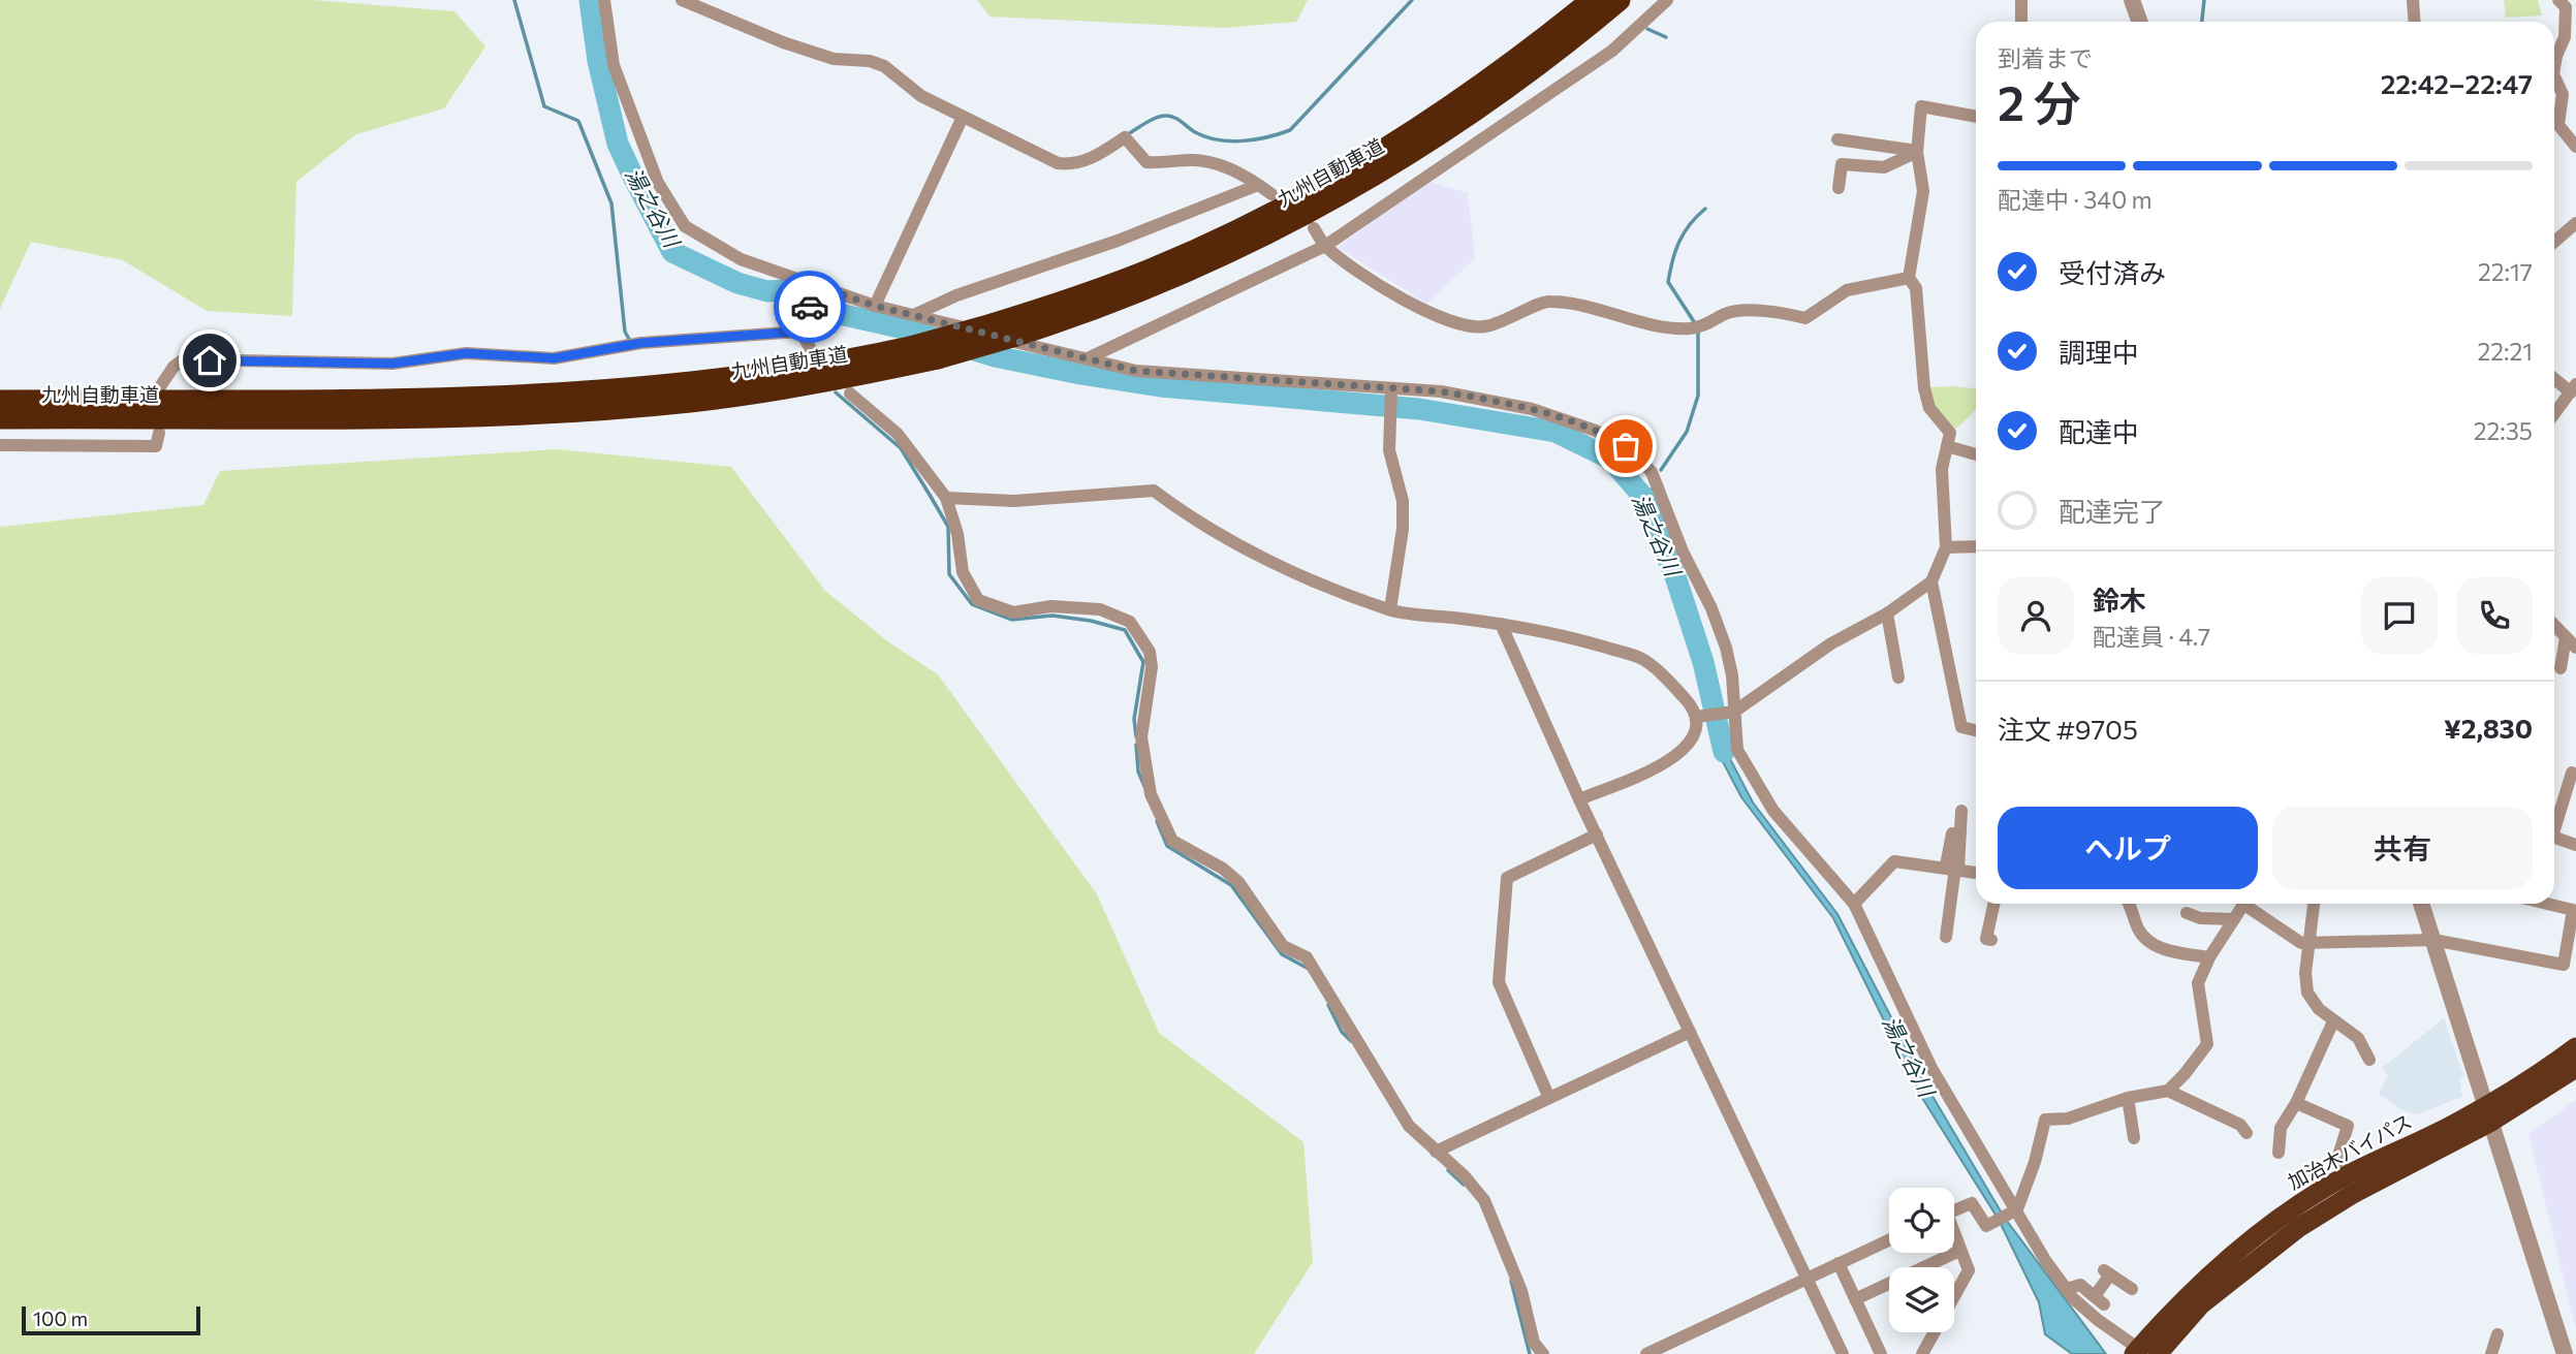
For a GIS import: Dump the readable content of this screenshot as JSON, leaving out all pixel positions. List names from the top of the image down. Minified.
{"streets":{"highway":["九州自動車道","加治木バイパス"]},"water":["湯之谷川"],"scale_bar":"100 m","page":{"heading":["2 分","到着まで","22:42–22:47"],"panel":["鈴木","配達員 · 4.7","注文 #9705","¥2,830"],"bar":"配達中 · 340 m","list":[["受付済み","22:17"],["調理中","22:21"],["配達中","22:35"],"配達完了"],"buttons":["ヘルプ","共有"],"scale":"100 m"}}
